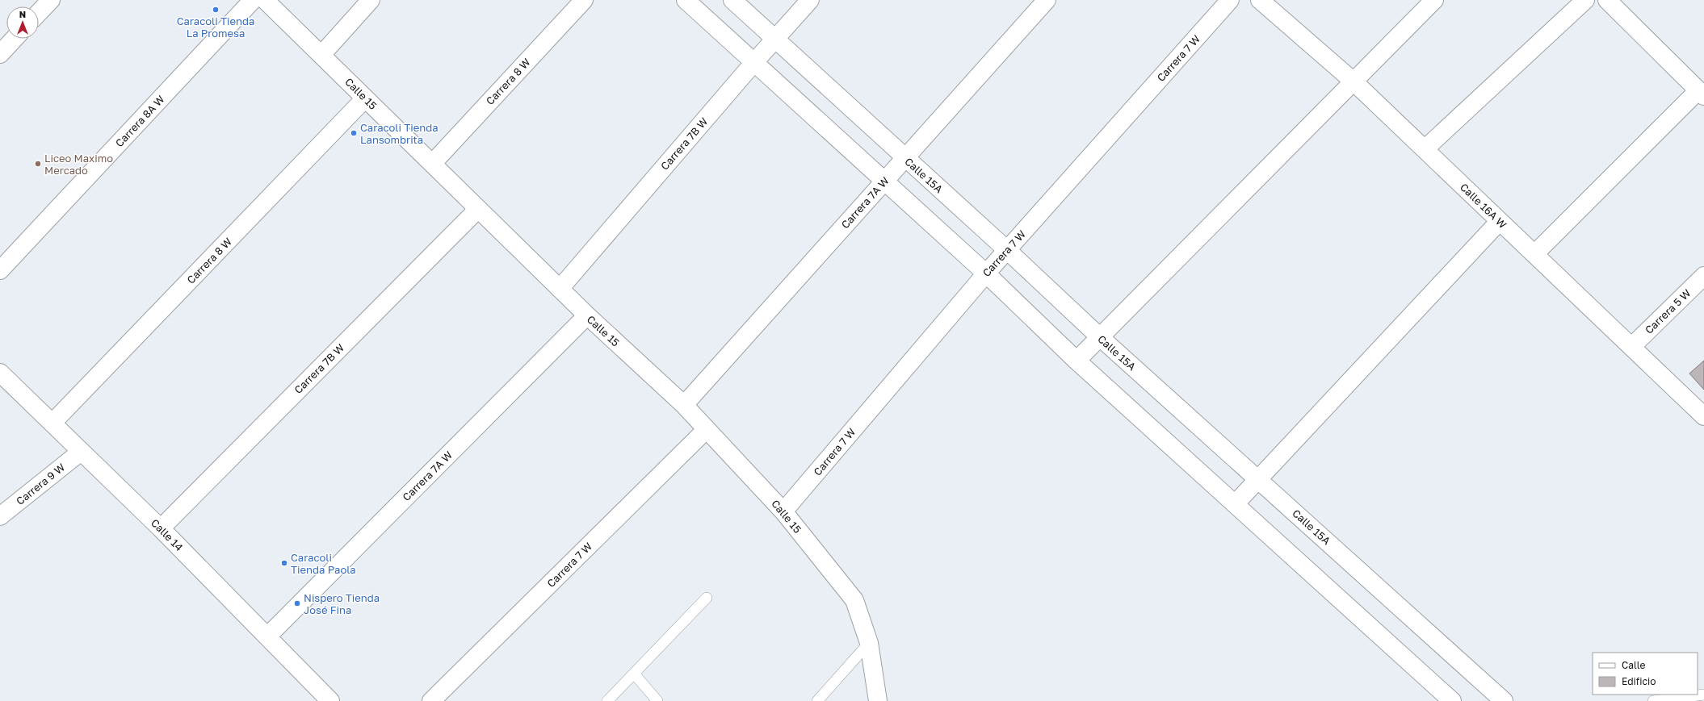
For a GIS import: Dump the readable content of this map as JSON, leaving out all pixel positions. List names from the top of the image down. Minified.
{"streets":{"street":["Carrera 7 W","Carrera 8 W","Calle 15","Carrera 8A W","Carrera 7B W","Calle 15A","Carrera 7A W","Calle 16A W","Carrera 5 W","Carrera 9 W","Calle 14"]},"crossings":[["Carrera 7 W","Calle 15"],["Carrera 7 W","Calle 15A"],["Carrera 8 W","Calle 15"],["Carrera 8 W","Calle 14"],["Calle 15","Carrera 7B W"],["Calle 15","Carrera 7A W"],["Carrera 7B W","Calle 15A"],["Carrera 7B W","Calle 14"],["Calle 15A","Carrera 7A W"],["Carrera 7A W","Calle 14"],["Calle 16A W","Carrera 5 W"],["Carrera 9 W","Calle 14"]],"places":["Caracoli Tienda La Promesa","Caracoli Tienda Lansombrita","Liceo Maximo Mercado","Caracoli Tienda Paola","Nispero Tienda José Fina"],"legend":["Calle","Edificio"],"north":"top"}
